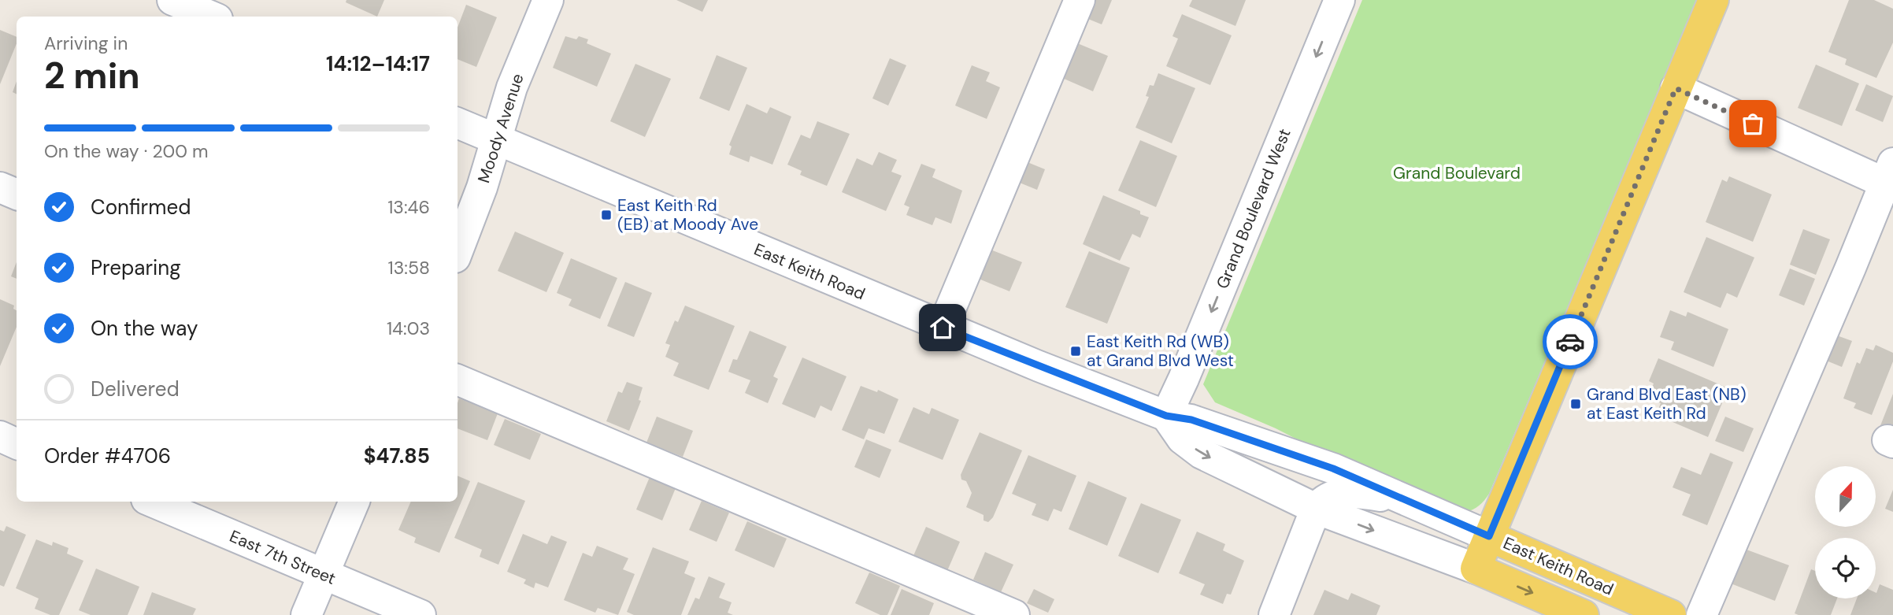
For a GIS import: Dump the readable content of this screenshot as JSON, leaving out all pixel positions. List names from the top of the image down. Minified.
{"streets":{"main road":["East Keith Road"],"street":["Moody Avenue","Grand Boulevard West","East 7th Street"]},"crossings":[["Moody Avenue","East Keith Road"],["Grand Boulevard West","East Keith Road"]],"parks":["Grand Boulevard"],"places":{"transit":["East Keith Rd (EB) at Moody Ave","East Keith Rd (WB) at Grand Blvd West","Grand Blvd East (NB) at East Keith Rd"]},"north":"top","page":{"heading":["2 min","Arriving in","14:12–14:17"],"panel":["Order #4706","$47.85"],"bar":"On the way · 200 m","list":[["Confirmed","13:46"],["Preparing","13:58"],["On the way","14:03"],"Delivered"]}}
